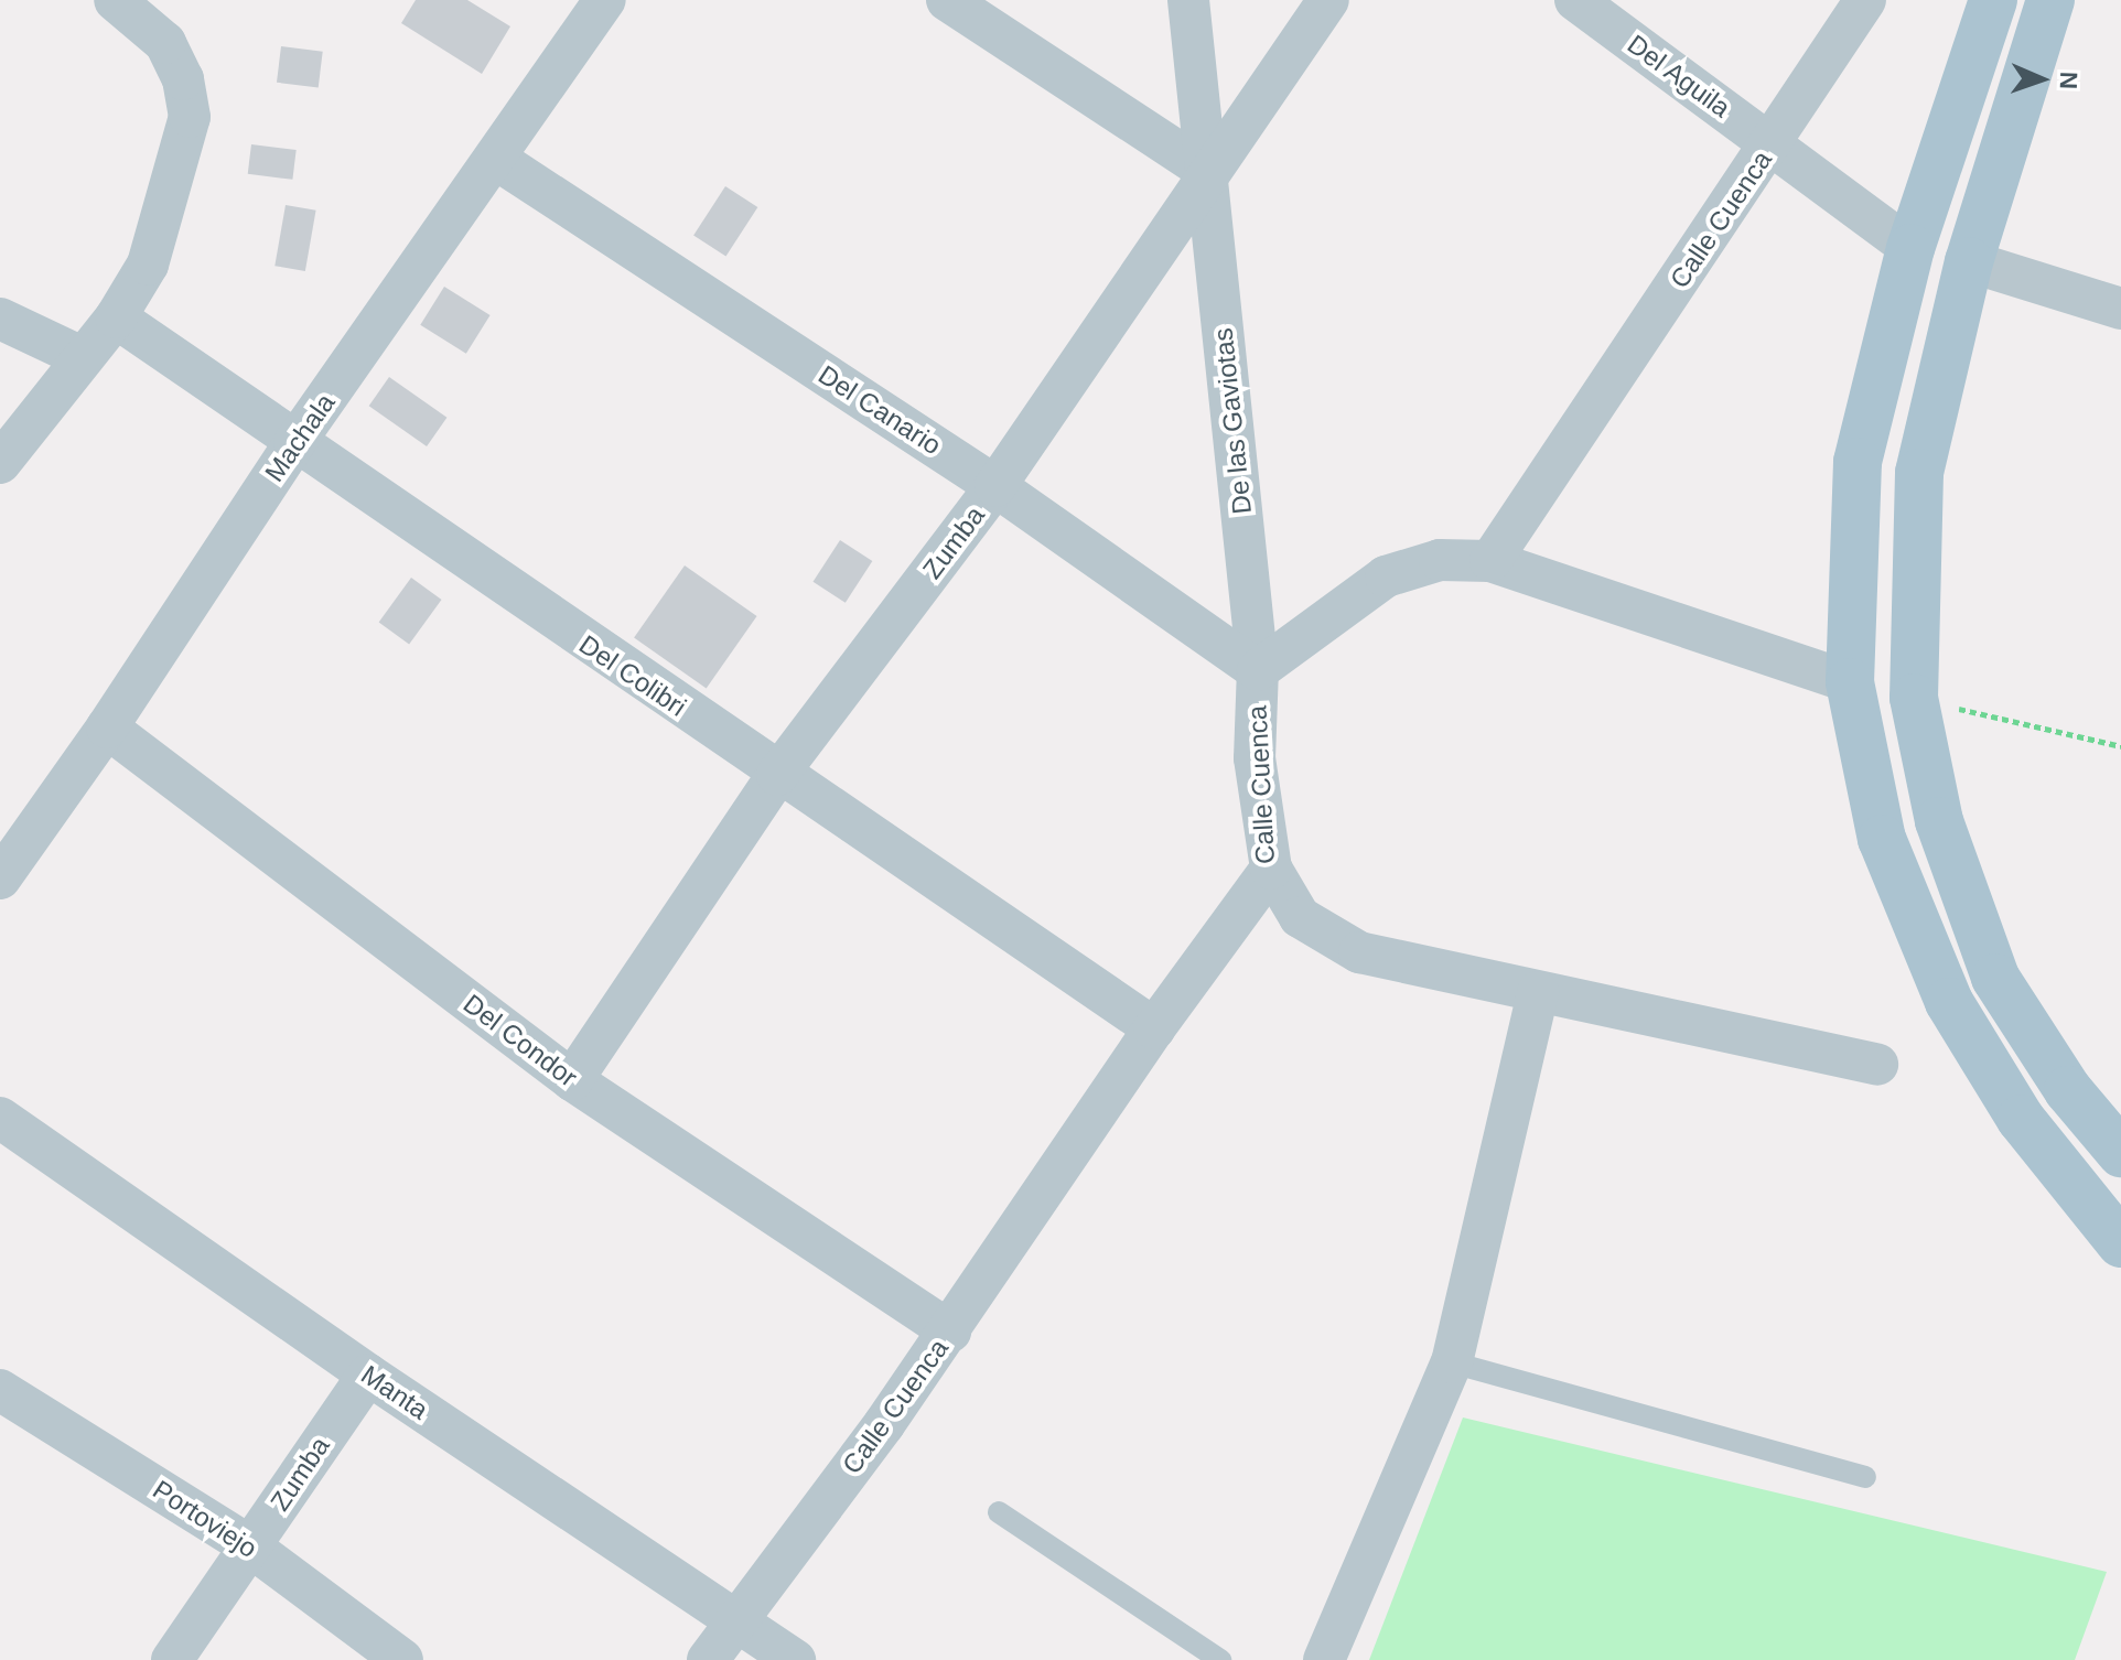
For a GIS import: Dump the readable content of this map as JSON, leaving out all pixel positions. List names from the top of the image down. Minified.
{"streets":{"street":["Del Aguila","Calle Cuenca","Del Canario","De las Gaviotas","Machala","Zumba","Del Colibri","Del Condor","Manta","Portoviejo"]},"crossings":[["Del Aguila","Calle Cuenca"],["Calle Cuenca","Del Canario"],["Calle Cuenca","De las Gaviotas"],["Calle Cuenca","Del Colibri"],["Calle Cuenca","Del Condor"],["Calle Cuenca","Manta"],["Del Canario","De las Gaviotas"],["Del Canario","Machala"],["Del Canario","Zumba"],["De las Gaviotas","Zumba"],["Machala","Del Colibri"],["Machala","Del Condor"],["Zumba","Del Colibri"],["Zumba","Del Condor"],["Zumba","Manta"],["Zumba","Portoviejo"]],"north":"right"}
